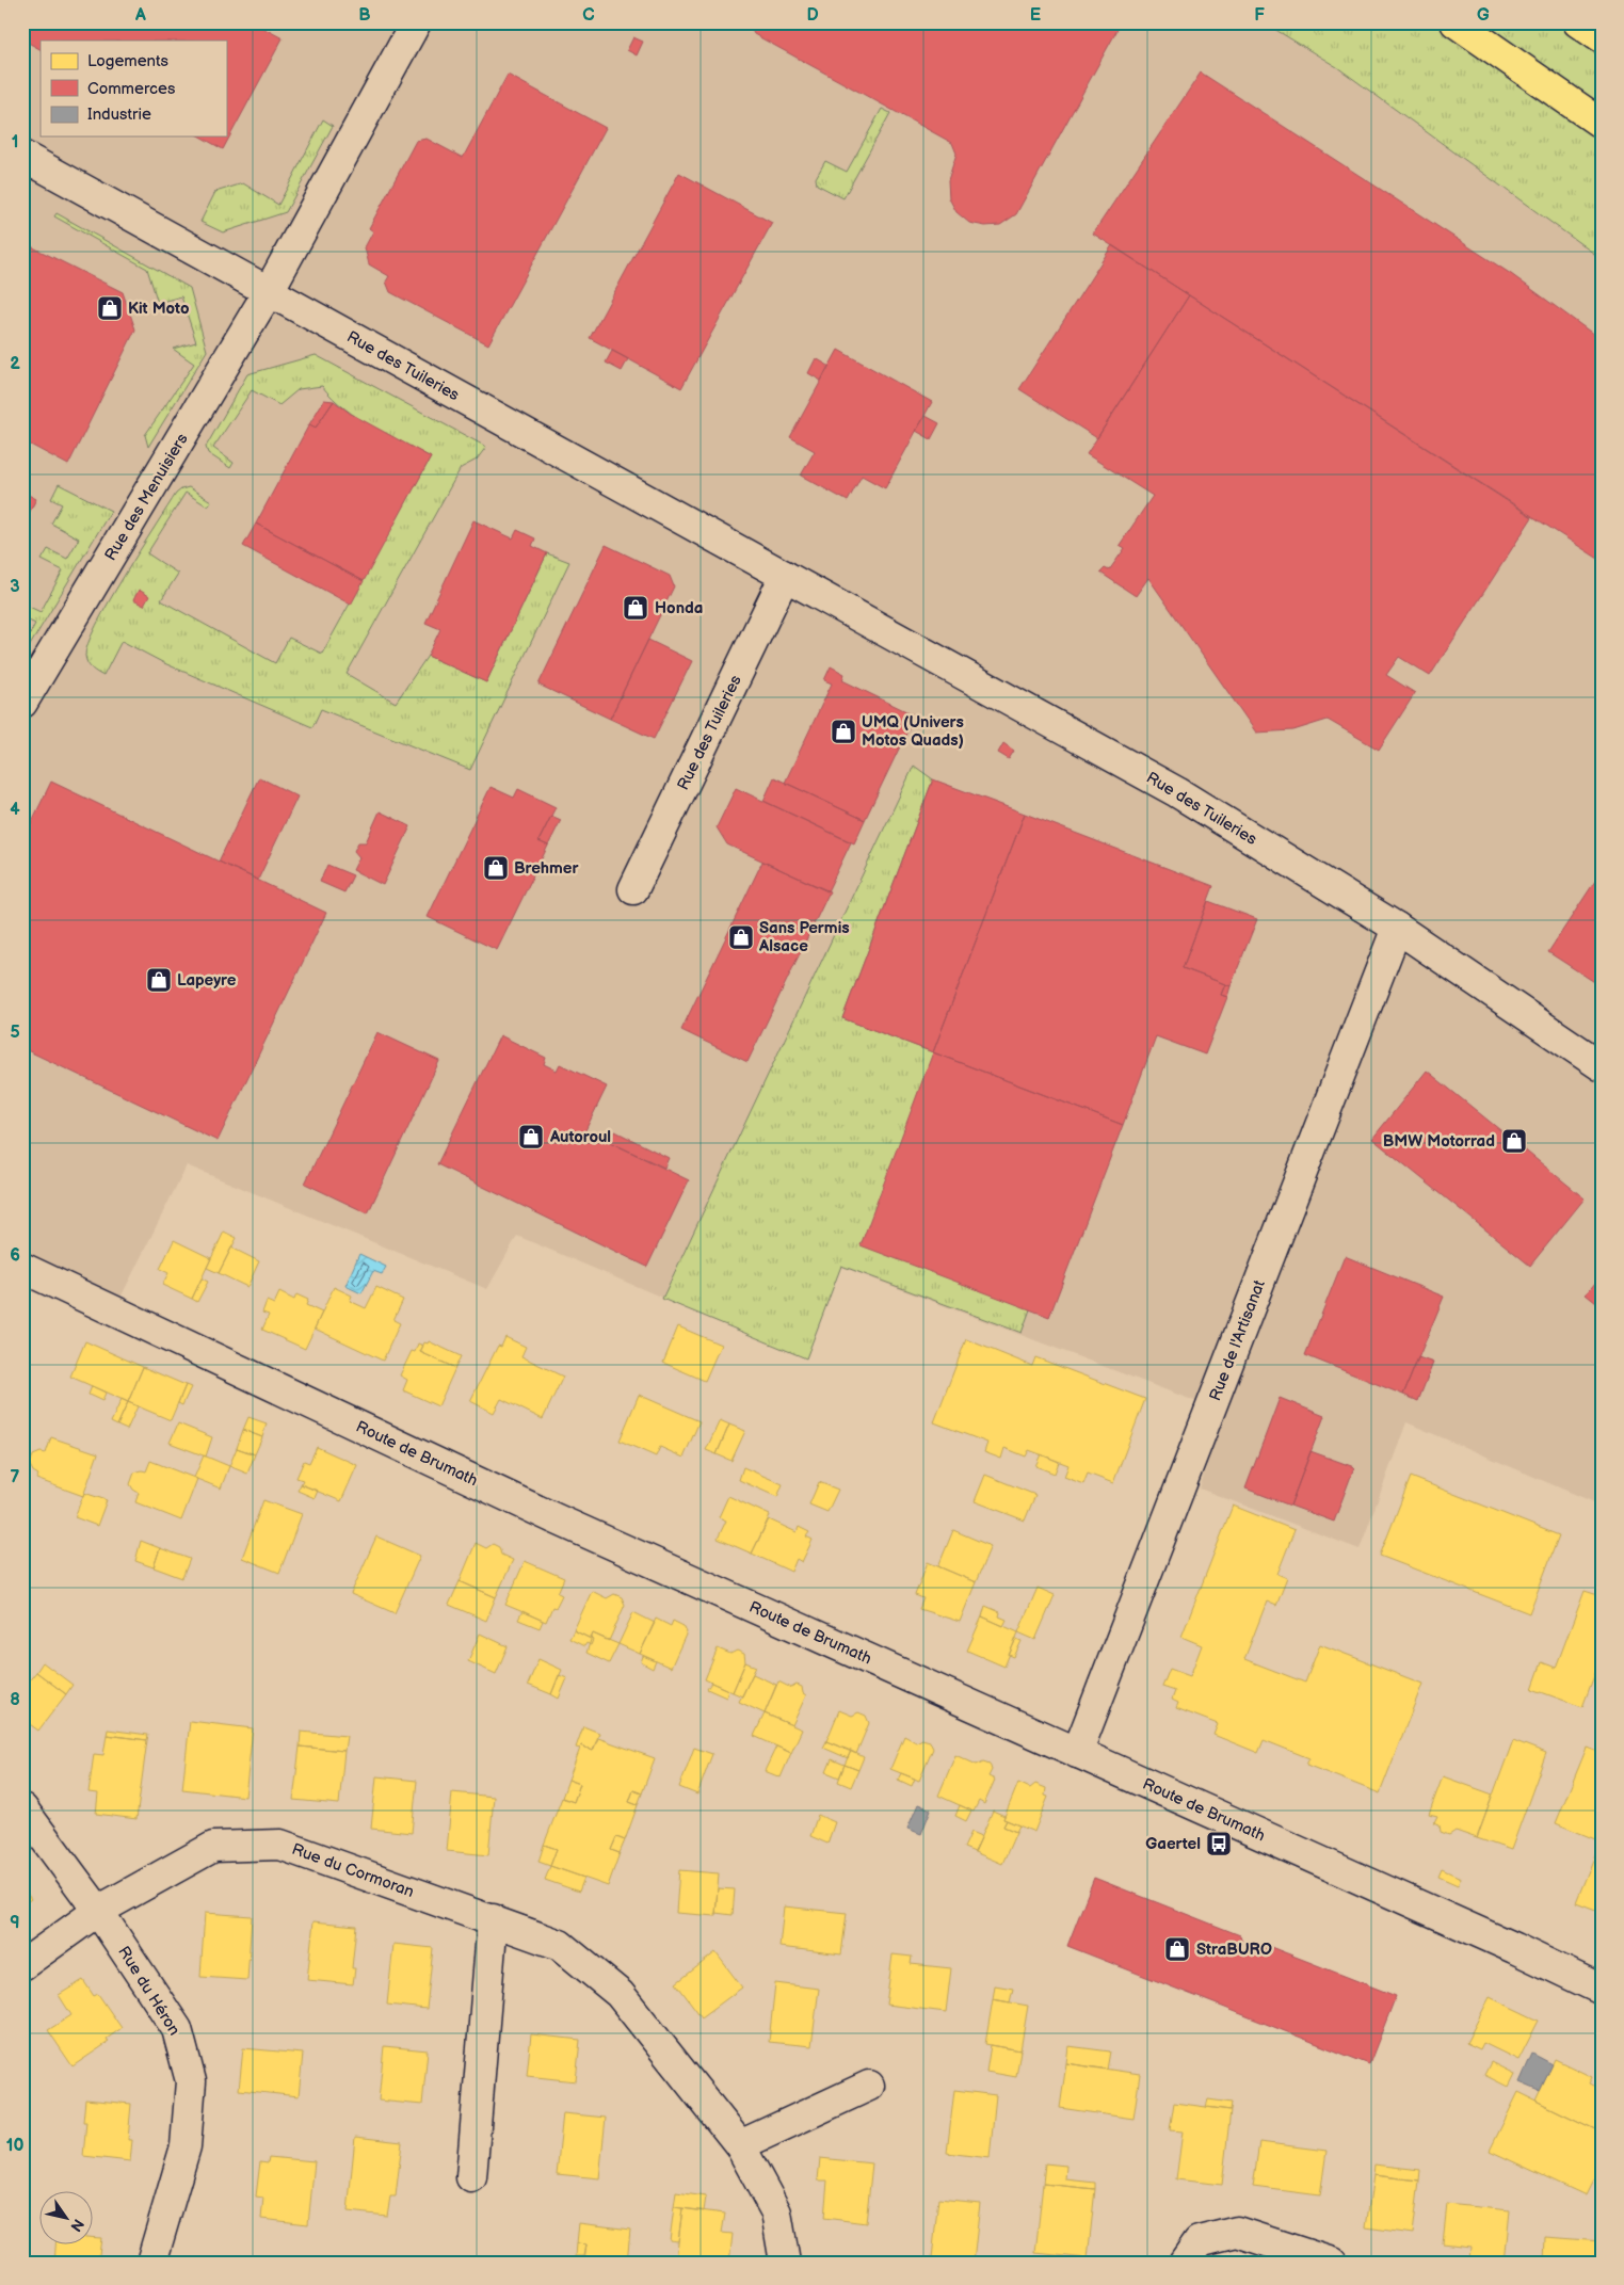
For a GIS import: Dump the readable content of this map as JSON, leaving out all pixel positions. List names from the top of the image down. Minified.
{"streets":{"street":["Rue des Tuileries","Rue des Menuisiers","Rue de l'Artisanat","Route de Brumath","Rue du Cormoran","Rue du Héron"]},"crossings":[["Rue des Tuileries","Rue des Menuisiers"],["Rue des Tuileries","Rue de l'Artisanat"],["Rue de l'Artisanat","Route de Brumath"],["Rue du Cormoran","Rue du Héron"]],"places":{"shop":["Kit Moto","Honda","UMQ (Univers Motos Quads)","Brehmer","Sans Permis Alsace","Lapeyre","Autoroul","BMW Motorrad","StraBURO"],"bus stop":["Gaertel"]},"legend":["Logements","Commerces","Industrie"],"north":"bottom right","grid":{"columns":["A","B","C","D","E","F","G"],"rows":["1","2","3","4","5","6","7","8","9","10"]}}
